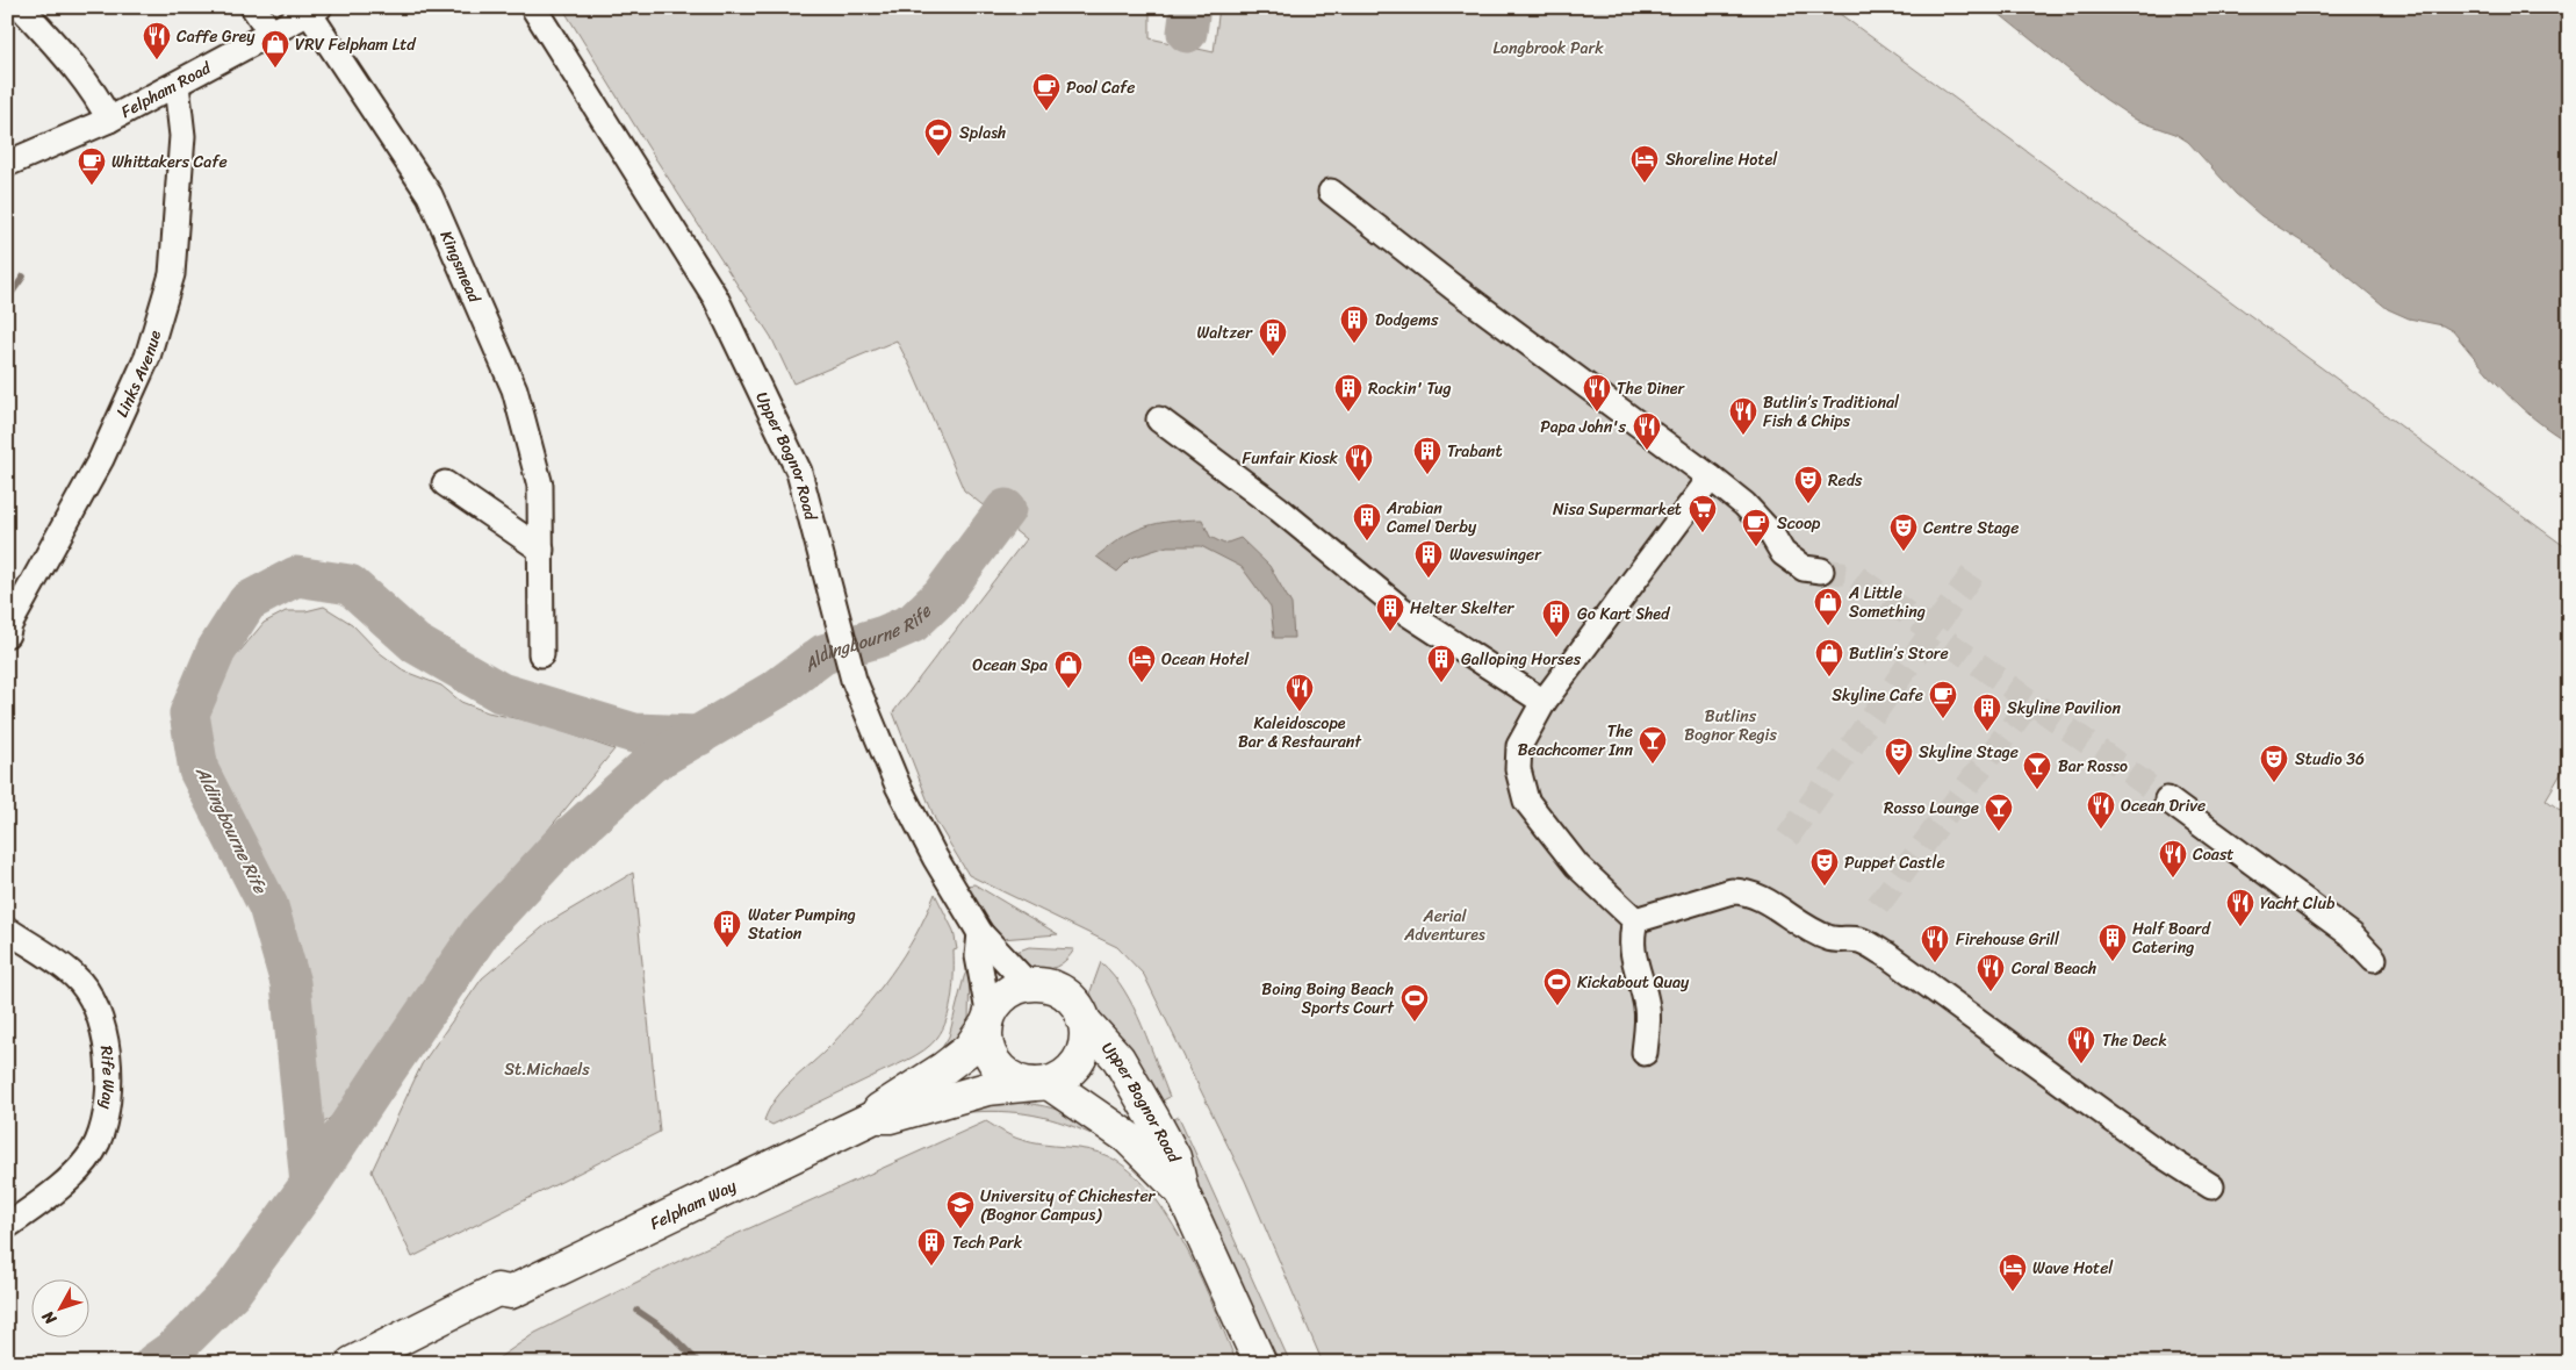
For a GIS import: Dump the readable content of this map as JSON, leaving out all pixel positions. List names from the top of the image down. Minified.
{"streets":{"main road":["Upper Bognor Road","Felpham Way"],"street":["Felpham Road","Kingsmead","Links Avenue","Rife Way"]},"crossings":[["Felpham Road","Kingsmead"],["Felpham Road","Links Avenue"],["Upper Bognor Road","Felpham Way"]],"water":["Aldingbourne Rife"],"parks":["Longbrook Park","Butlins Bognor Regis","Aerial Adventures","St.Michaels"],"places":{"restaurant":["Caffe Grey","The Diner","Butlin’s Traditional Fish & Chips","Papa John's","Funfair Kiosk","Kaleidoscope Bar & Restaurant","Ocean Drive","Coast","Yacht Club","Firehouse Grill","Coral Beach","The Deck"],"shop":["VRV Felpham Ltd","A Little Something","Butlin’s Store","Ocean Spa"],"cafe":["Pool Cafe","Whittakers Cafe","Scoop","Skyline Cafe"],"sports":["Splash","Kickabout Quay","Boing Boing Beach Sports Court"],"hotel":["Shoreline Hotel","Ocean Hotel","Wave Hotel"],"building":["Dodgems","Waltzer","Rockin' Tug","Trabant","Arabian Camel Derby","Waveswinger","Helter Skelter","Go Kart Shed","Galloping Horses","Skyline Pavilion","Water Pumping Station","Half Board Catering","Tech Park"],"theatre":["Reds","Centre Stage","Skyline Stage","Studio 36","Puppet Castle"],"supermarket":["Nisa Supermarket"],"bar":["The Beachcomer Inn","Bar Rosso","Rosso Lounge"],"school or university":["University of Chichester (Bognor Campus)"]},"north":"bottom left"}
